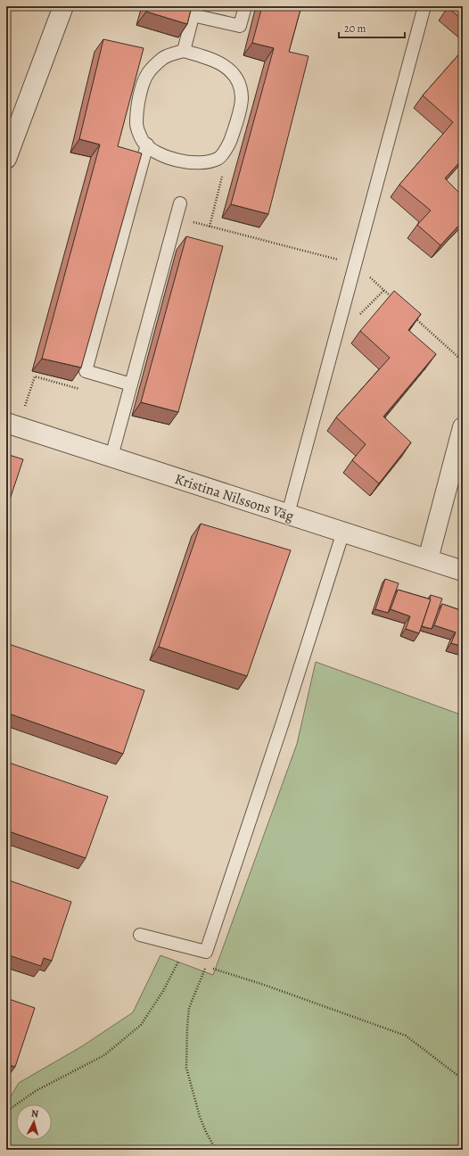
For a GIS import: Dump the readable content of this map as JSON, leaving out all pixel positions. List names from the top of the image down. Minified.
{"streets":{"street":["Kristina Nilssons Väg"]},"scale_bar":"20 m","north":"top"}
